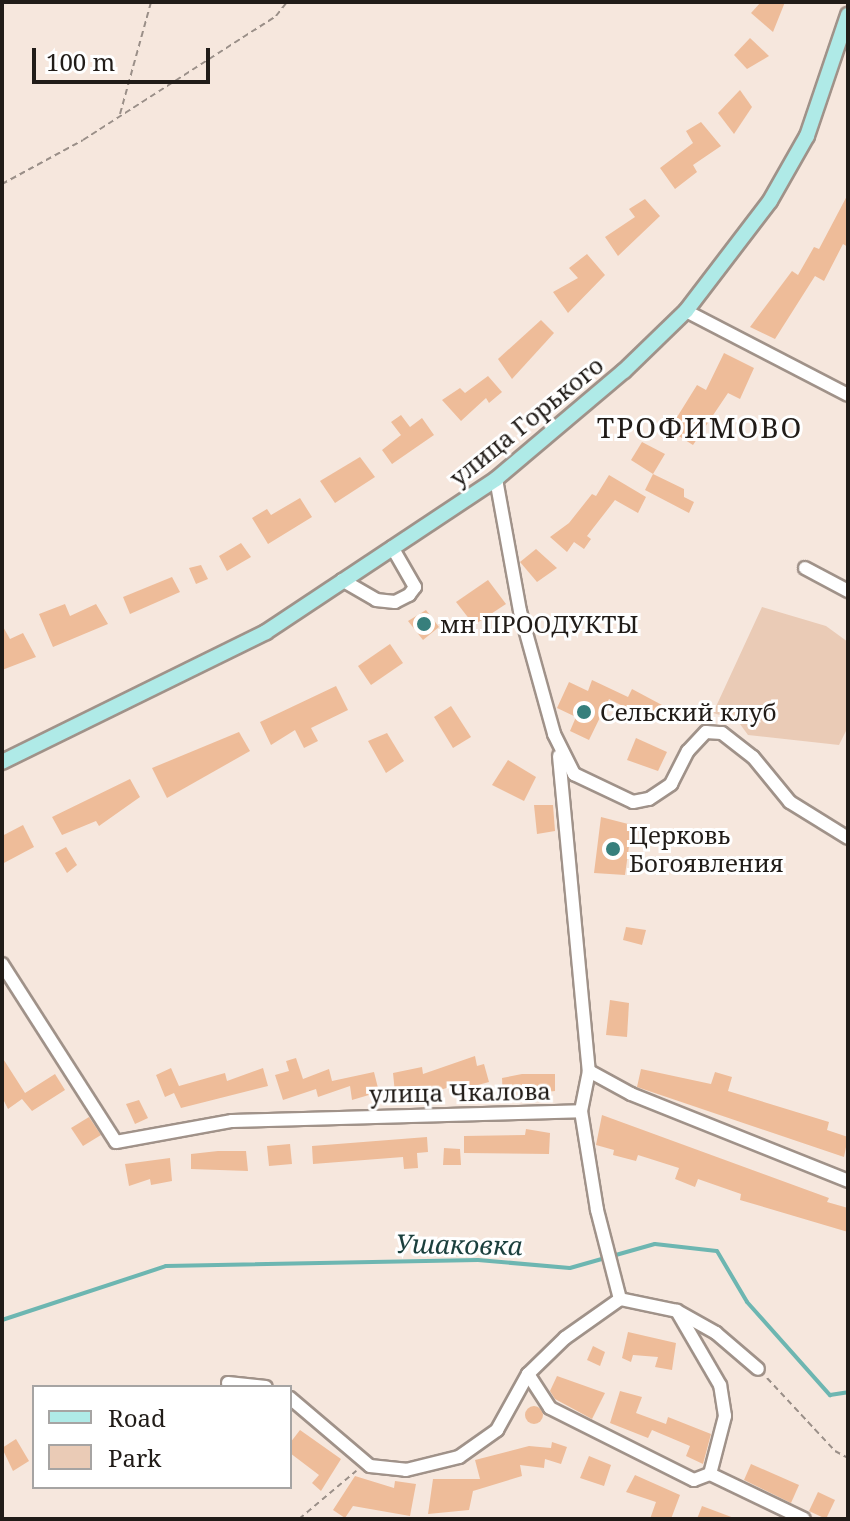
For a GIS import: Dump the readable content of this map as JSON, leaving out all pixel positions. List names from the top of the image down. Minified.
{"streets":{"main road":["улица Горького"],"street":["улица Чкалова"]},"districts":["ТРОФИМОВО"],"water":["Ушаковка"],"places":["мн ПРООДУКТЫ","Сельский клуб","Церковь Богоявления"],"legend":["Road","Park"],"scale_bar":"100 m"}
